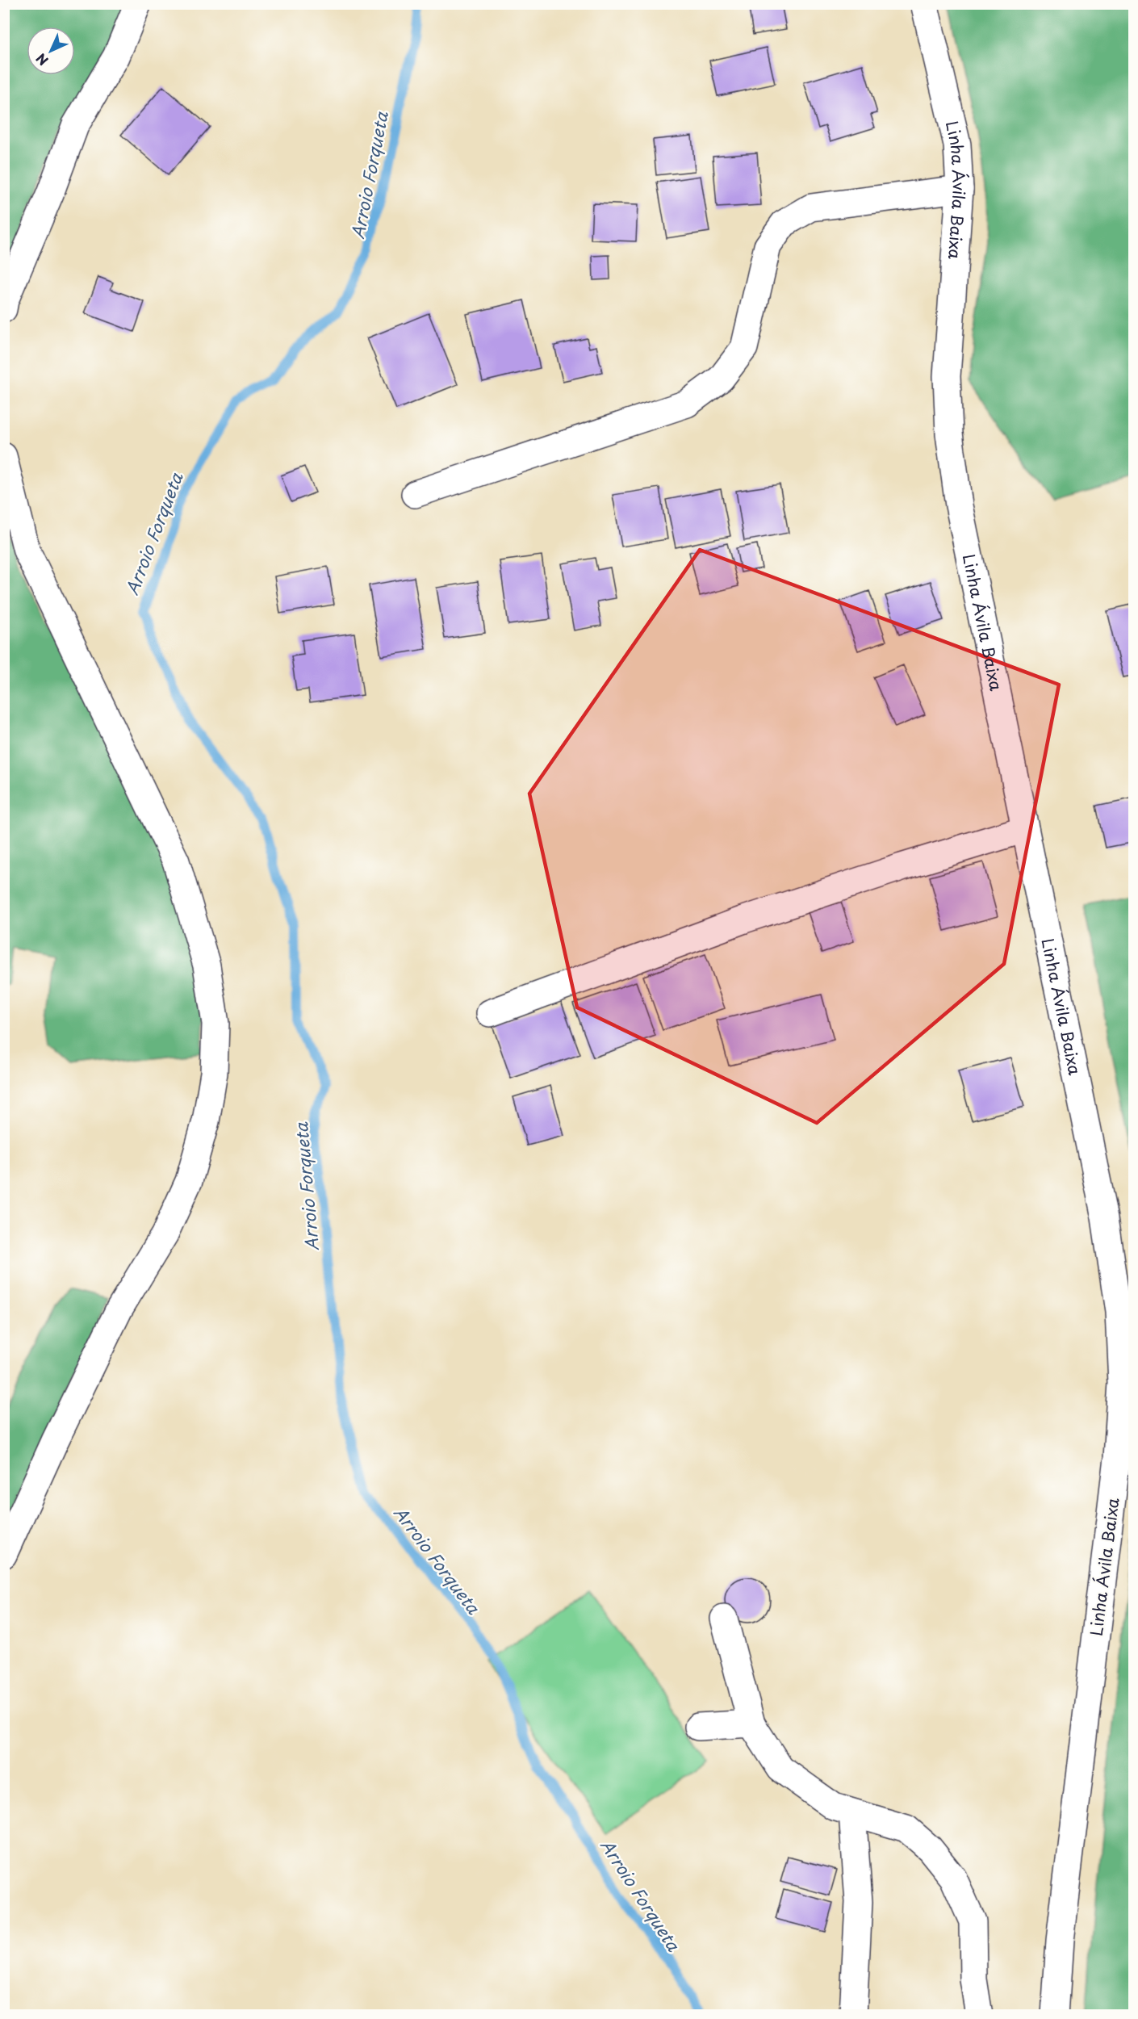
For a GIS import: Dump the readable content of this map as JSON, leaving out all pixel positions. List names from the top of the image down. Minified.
{"streets":{"street":["Linha Ávila Baixa"]},"water":["Arroio Forqueta"],"north":"bottom left"}
